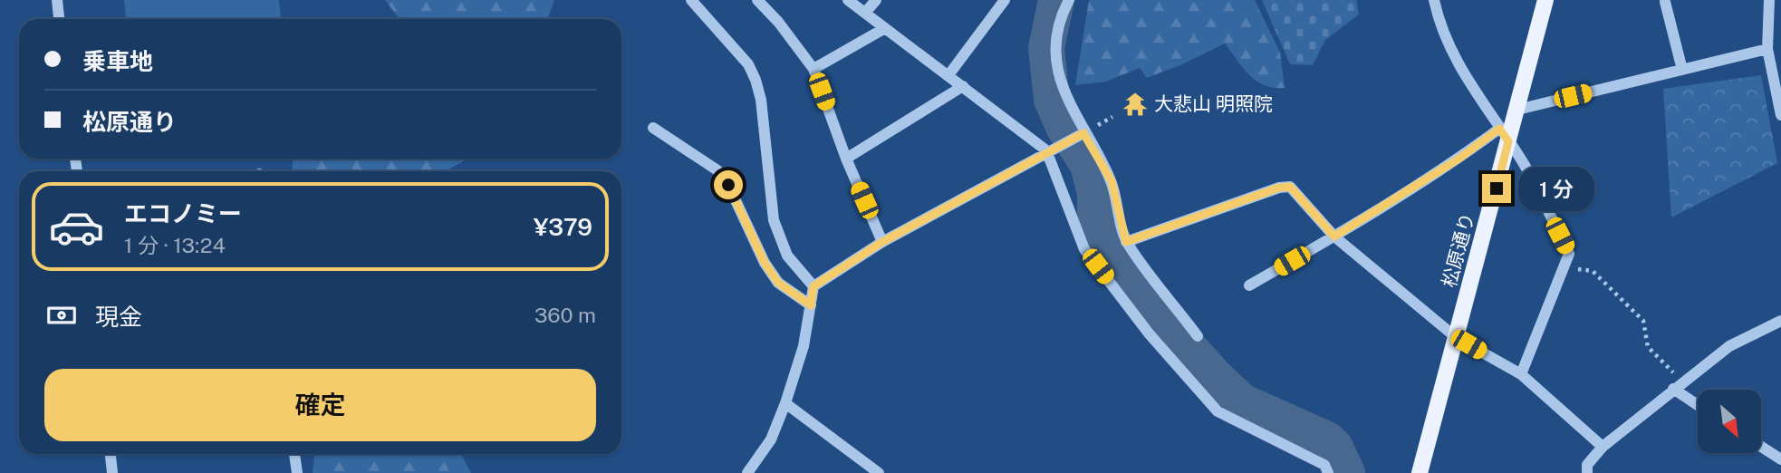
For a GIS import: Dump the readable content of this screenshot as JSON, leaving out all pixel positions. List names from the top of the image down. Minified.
{"streets":{"main road":["松原通り"]},"places":{"temple":["大悲山 明照院"]},"north":"bottom right","page":{"banner":["乗車地","松原通り"],"bubble":"1 分","list":[{"name":"エコノミー","note":"1 分 · 13:24","value":"¥379"}],"pay":["現金","360 m"],"buttons":"確定"}}
